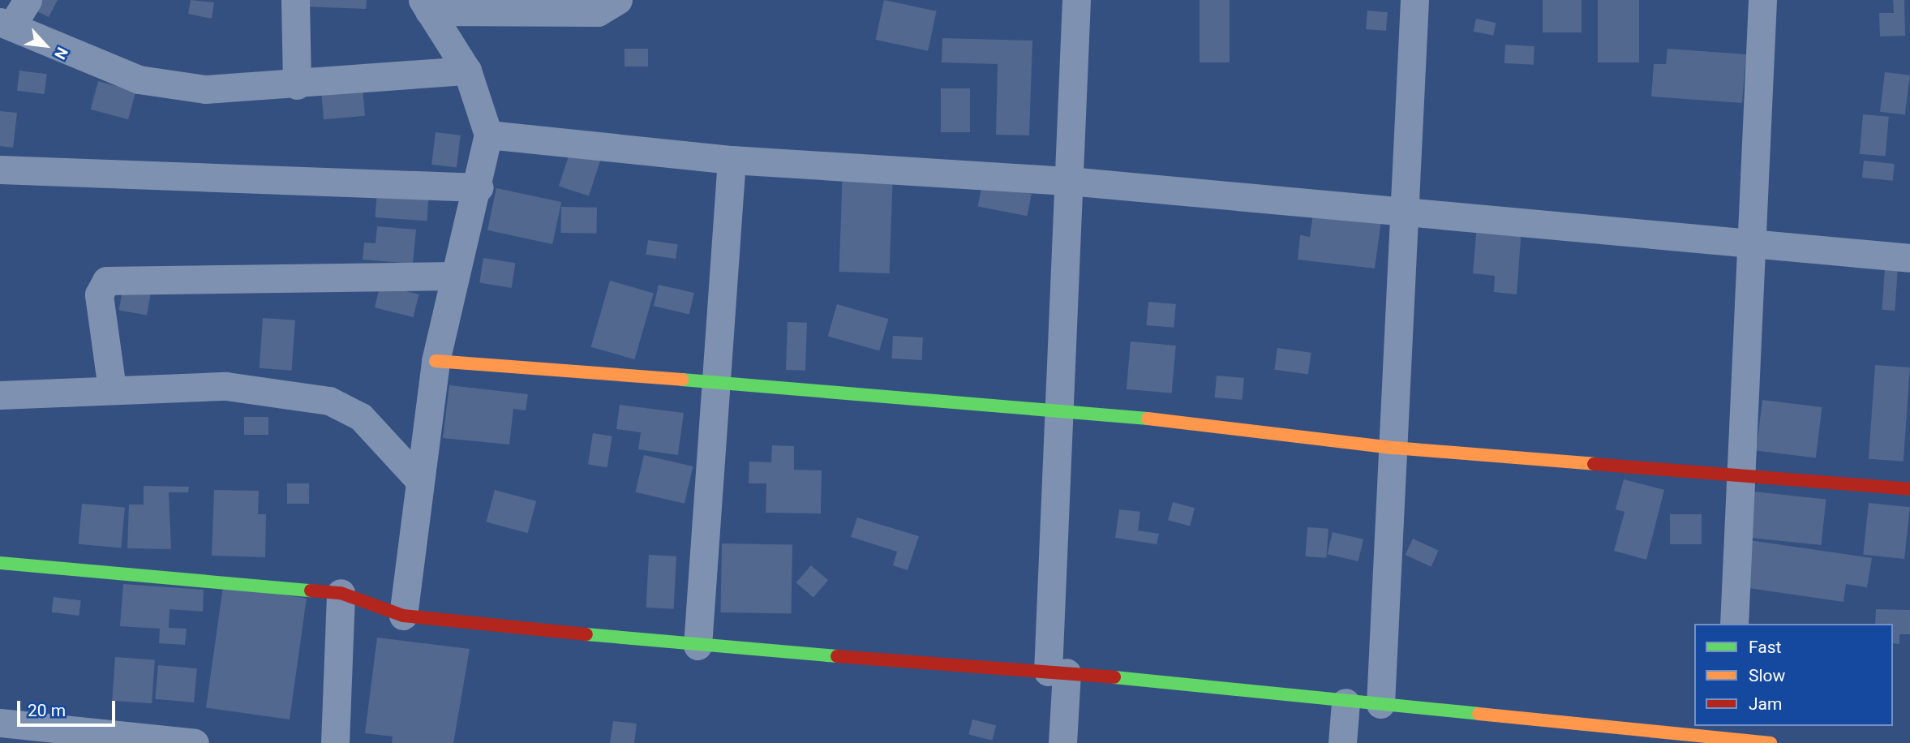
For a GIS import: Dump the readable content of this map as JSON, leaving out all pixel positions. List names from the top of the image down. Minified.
{"legend":["Fast","Slow","Jam"],"scale_bar":"20 m","north":"bottom right"}
